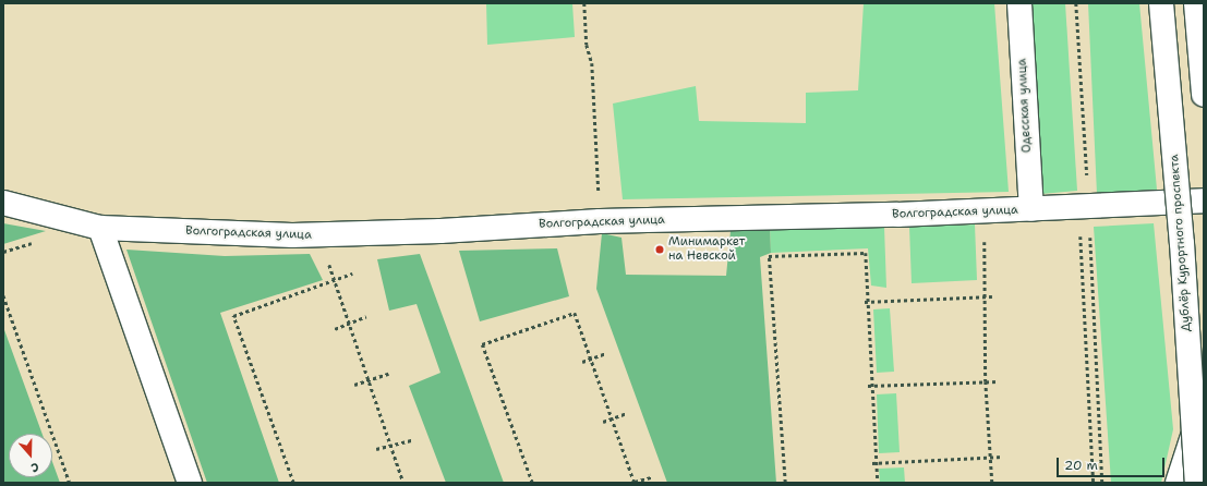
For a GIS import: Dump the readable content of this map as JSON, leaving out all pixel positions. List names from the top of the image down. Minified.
{"streets":{"street":["Одесская улица","Волгоградская улица","Дублёр Курортного проспекта"]},"crossings":[["Одесская улица","Волгоградская улица"]],"places":["Минимаркет на Невской"],"scale_bar":"20 m","north":"bottom"}
